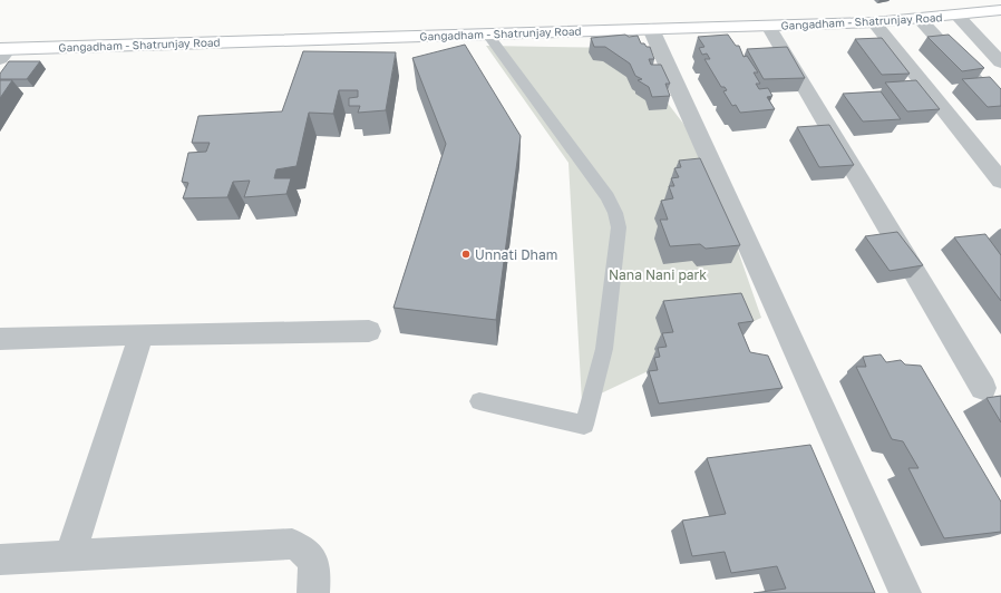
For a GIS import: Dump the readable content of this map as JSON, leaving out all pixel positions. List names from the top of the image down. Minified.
{"streets":{"main road":["Gangadham - Shatrunjay Road"]},"parks":["Nana Nani park"],"places":["Unnati Dham"]}
